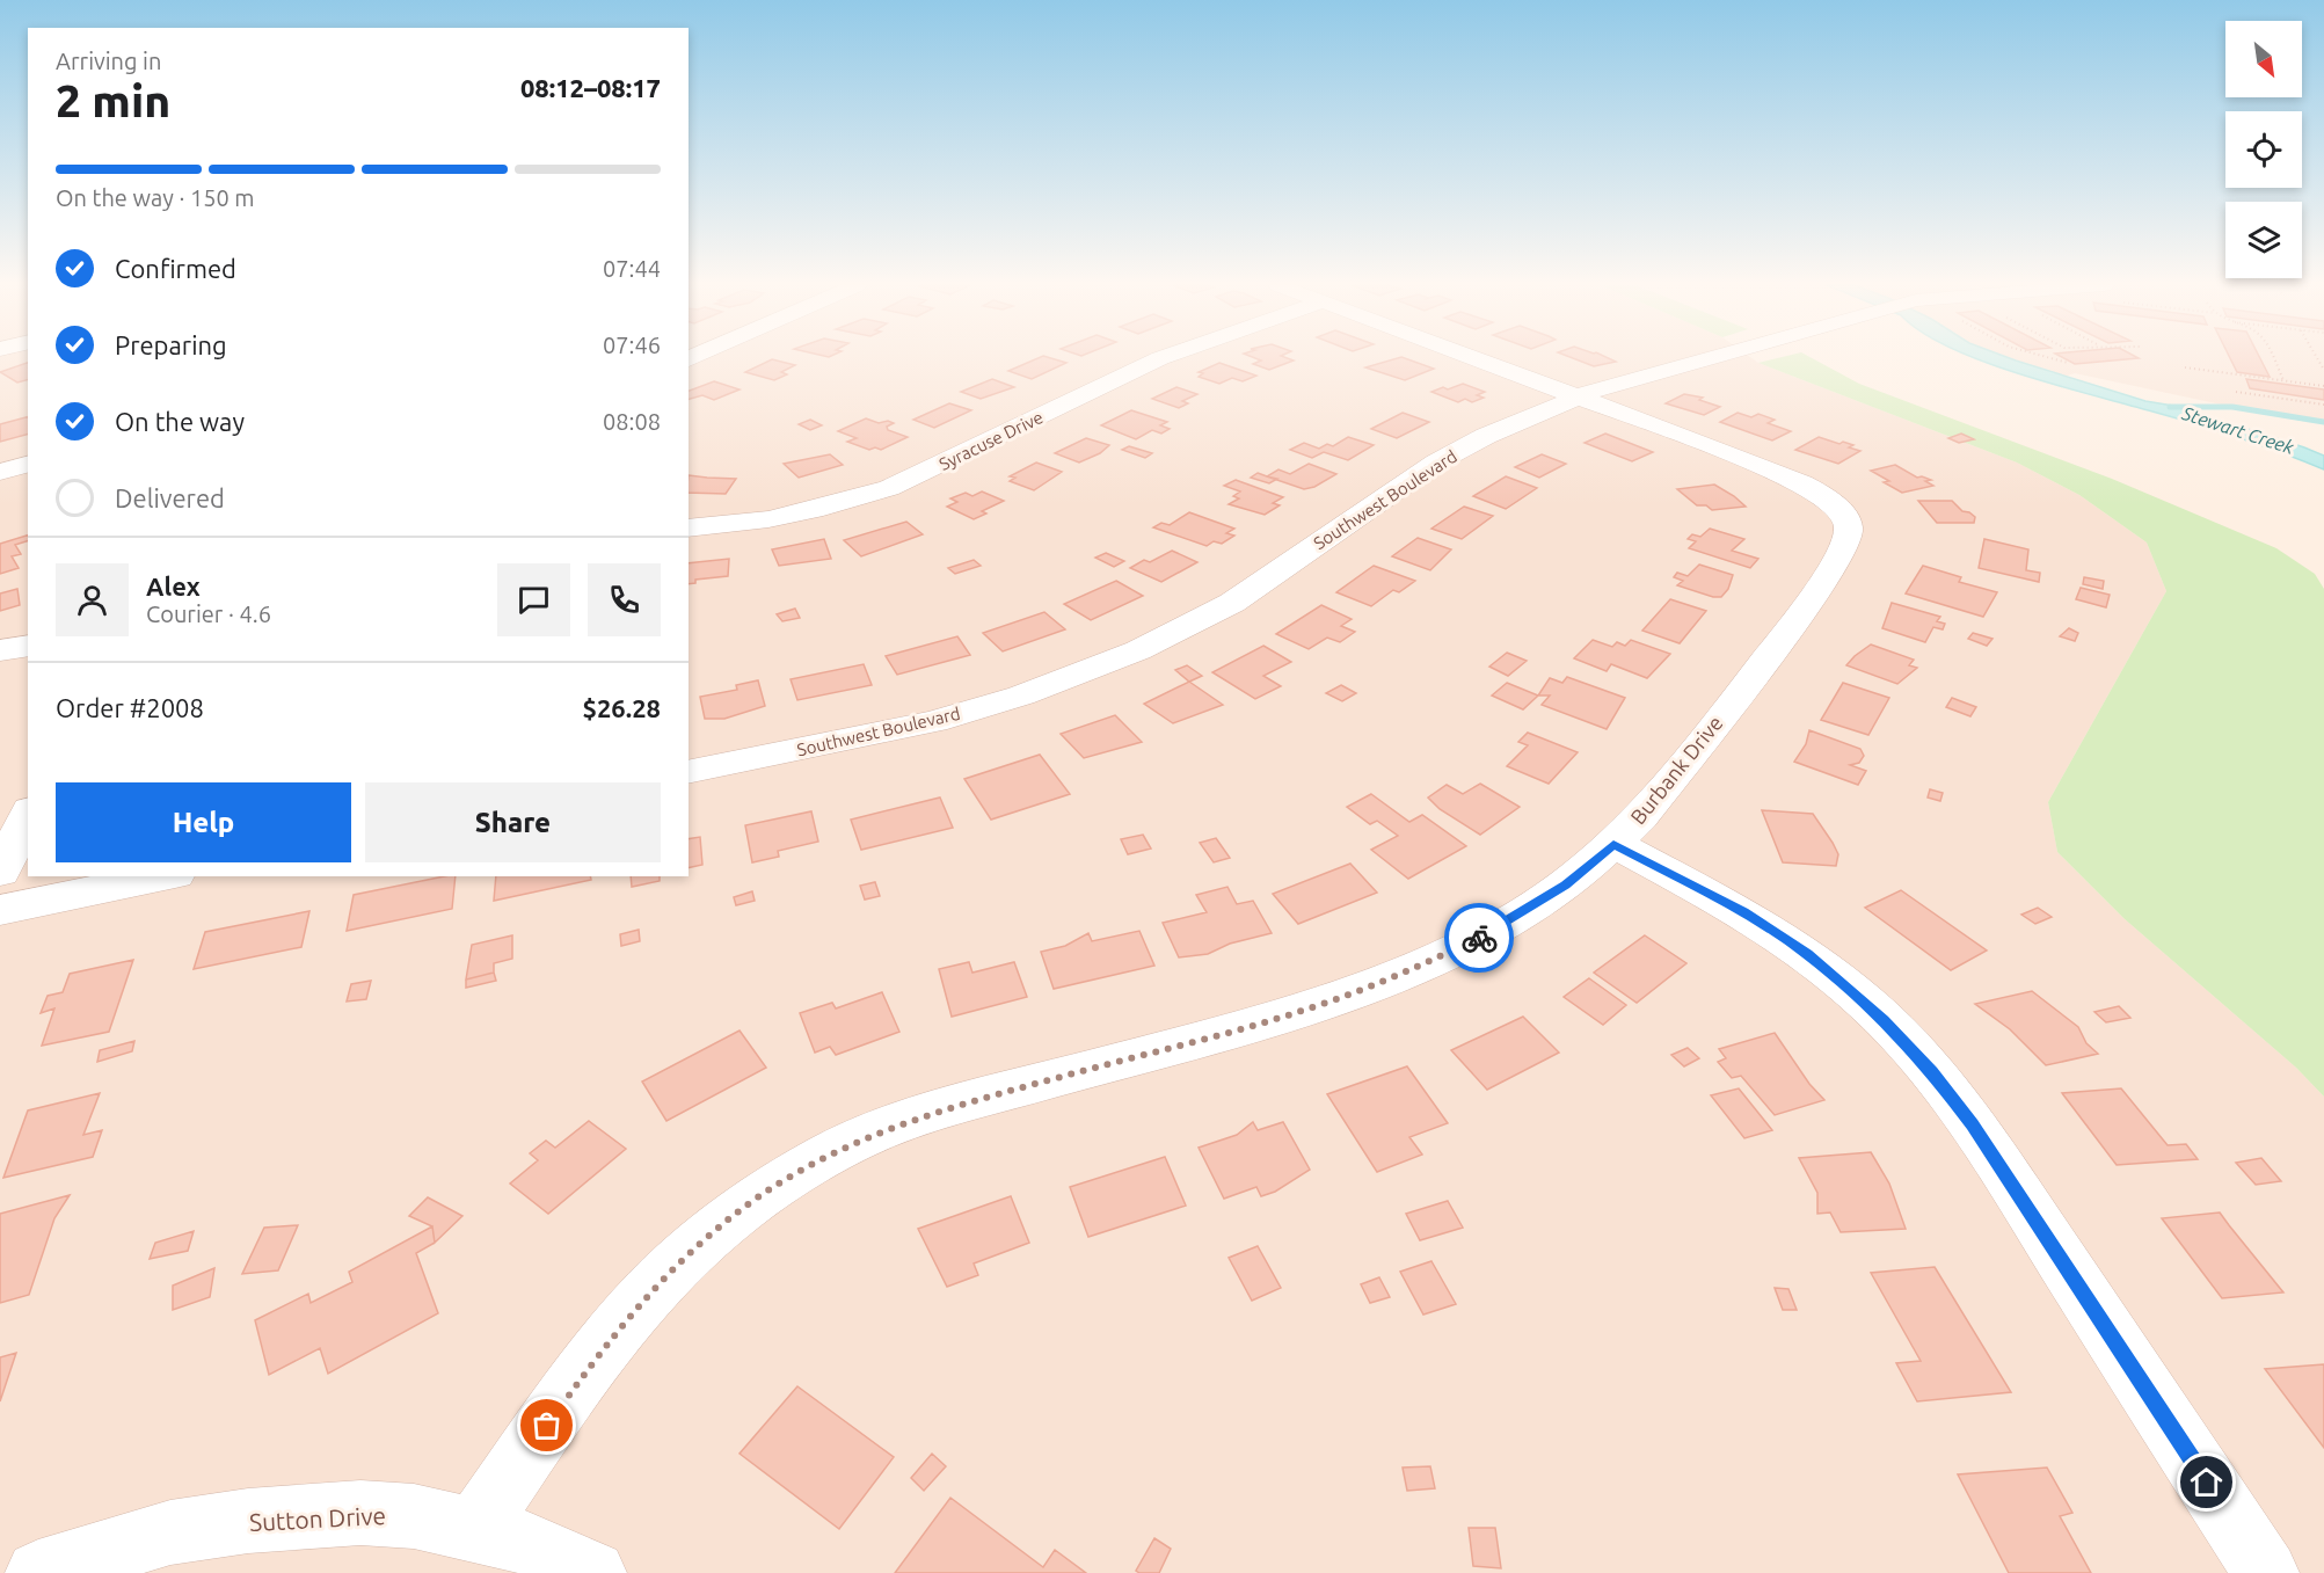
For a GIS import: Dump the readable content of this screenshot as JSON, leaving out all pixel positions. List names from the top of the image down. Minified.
{"streets":{"street":["Syracuse Drive","Southwest Boulevard","Burbank Drive","Sutton Drive"]},"crossings":[["Southwest Boulevard","Burbank Drive"],["Burbank Drive","Sutton Drive"]],"water":["Stewart Creek"],"north":"bottom right","page":{"heading":["2 min","Arriving in","08:12–08:17"],"panel":["Alex","Courier · 4.6","Order #2008","$26.28"],"bar":"On the way · 150 m","list":[["Confirmed","07:44"],["Preparing","07:46"],["On the way","08:08"],"Delivered"],"buttons":["Help","Share"]}}
